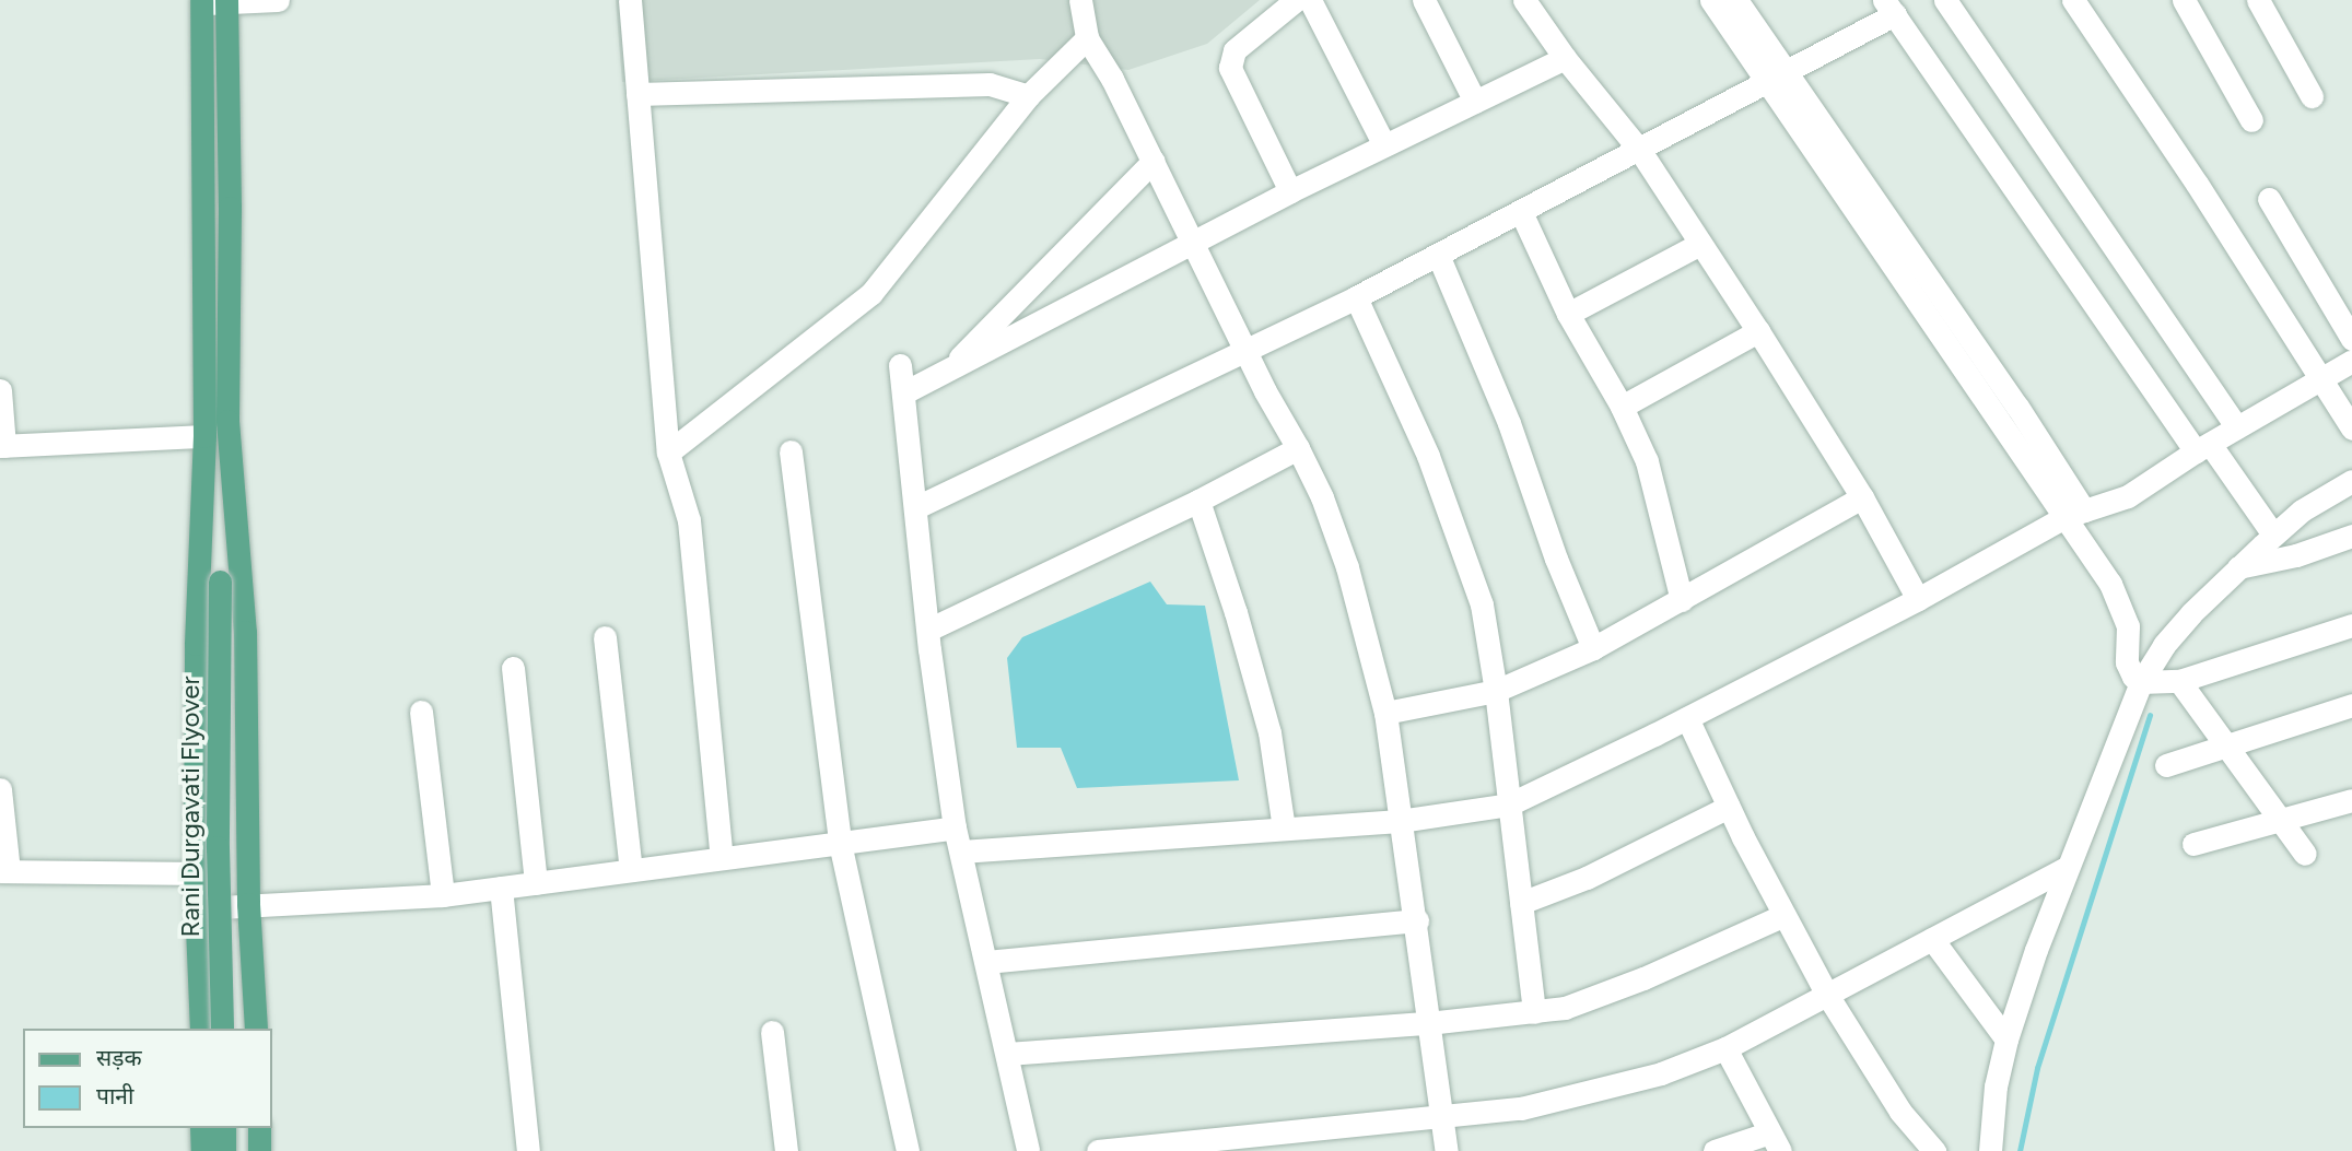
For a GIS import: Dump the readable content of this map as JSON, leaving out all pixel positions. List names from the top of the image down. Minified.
{"streets":{"main road":["Rani Durgavati Flyover"]},"legend":["सड़क","पानी"]}
